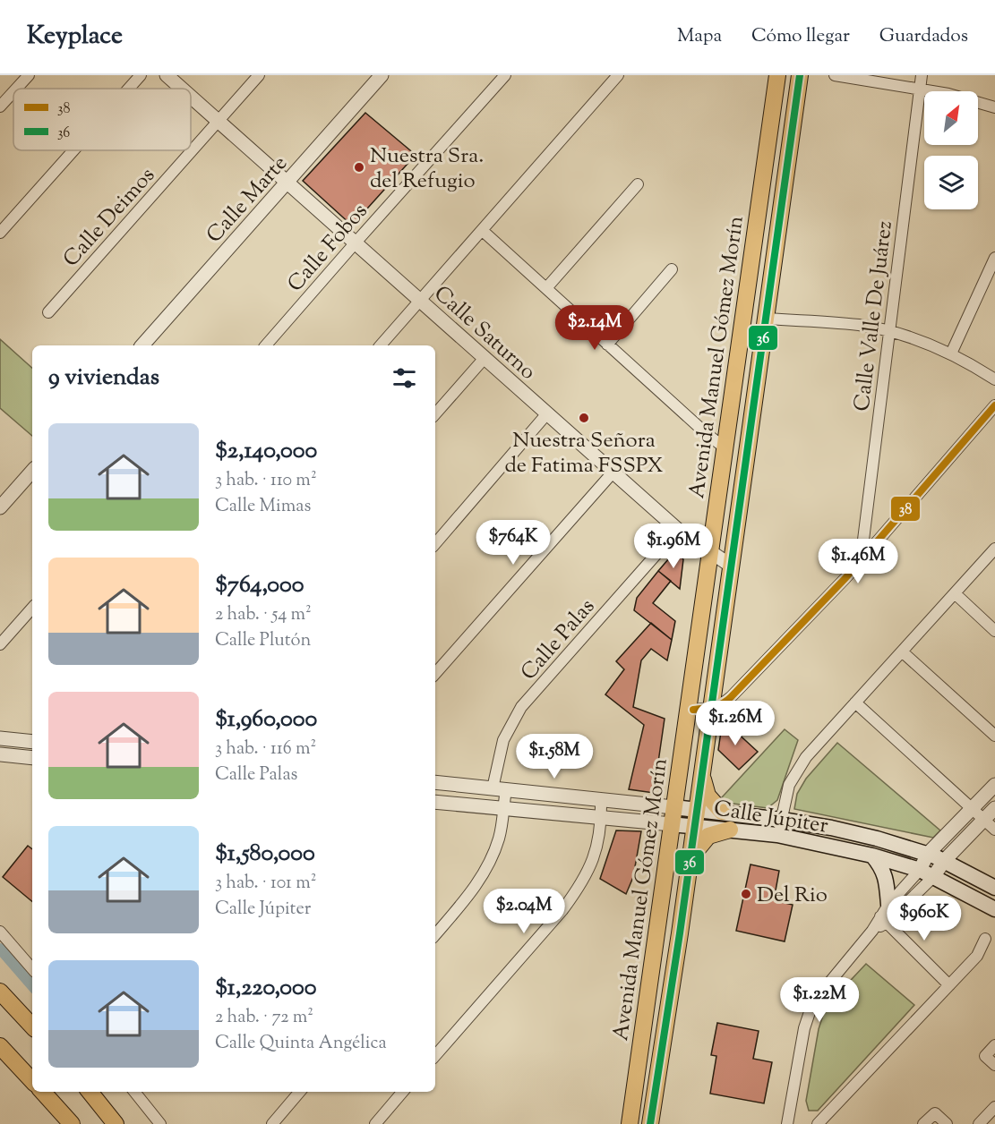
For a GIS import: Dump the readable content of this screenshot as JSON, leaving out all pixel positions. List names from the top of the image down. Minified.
{"streets":{"main road":["Avenida Manuel Gómez Morín","Calle Júpiter"],"street":["Calle Marte","Calle Deimos","Calle Fobos","Calle Valle De Juárez","Calle Saturno","Calle Palas"]},"crossings":[["Calle Marte","Calle Saturno"],["Calle Deimos","Calle Saturno"],["Calle Fobos","Calle Saturno"],["Calle Saturno","Avenida Manuel Gómez Morín"],["Calle Saturno","Calle Palas"],["Avenida Manuel Gómez Morín","Calle Júpiter"],["Calle Palas","Calle Júpiter"]],"places":["Nuestra Sra. del Refugio","Nuestra Señora de Fatima FSSPX","Del Rio"],"lines":["transit line 36","transit line 38"],"legend":["38","36"],"north":"top right","page":{"header":"Keyplace","nav":["Mapa","Cómo llegar","Guardados"],"price":["$2.14M","$764K","$1.96M","$1.46M","$1.26M","$1.58M","$2.04M","$960K","$1.22M"],"heading":"9 viviendas","list":[{"name":"$2,140,000","note":"3 hab. · 110 m² · Calle Mimas"},{"name":"$764,000","note":"2 hab. · 54 m² · Calle Plutón"},{"name":"$1,960,000","note":"3 hab. · 116 m² · Calle Palas"},{"name":"$1,580,000","note":"3 hab. · 101 m² · Calle Júpiter"},{"name":"$1,220,000","note":"2 hab. · 72 m² · Calle Quinta Angélica"}]}}
